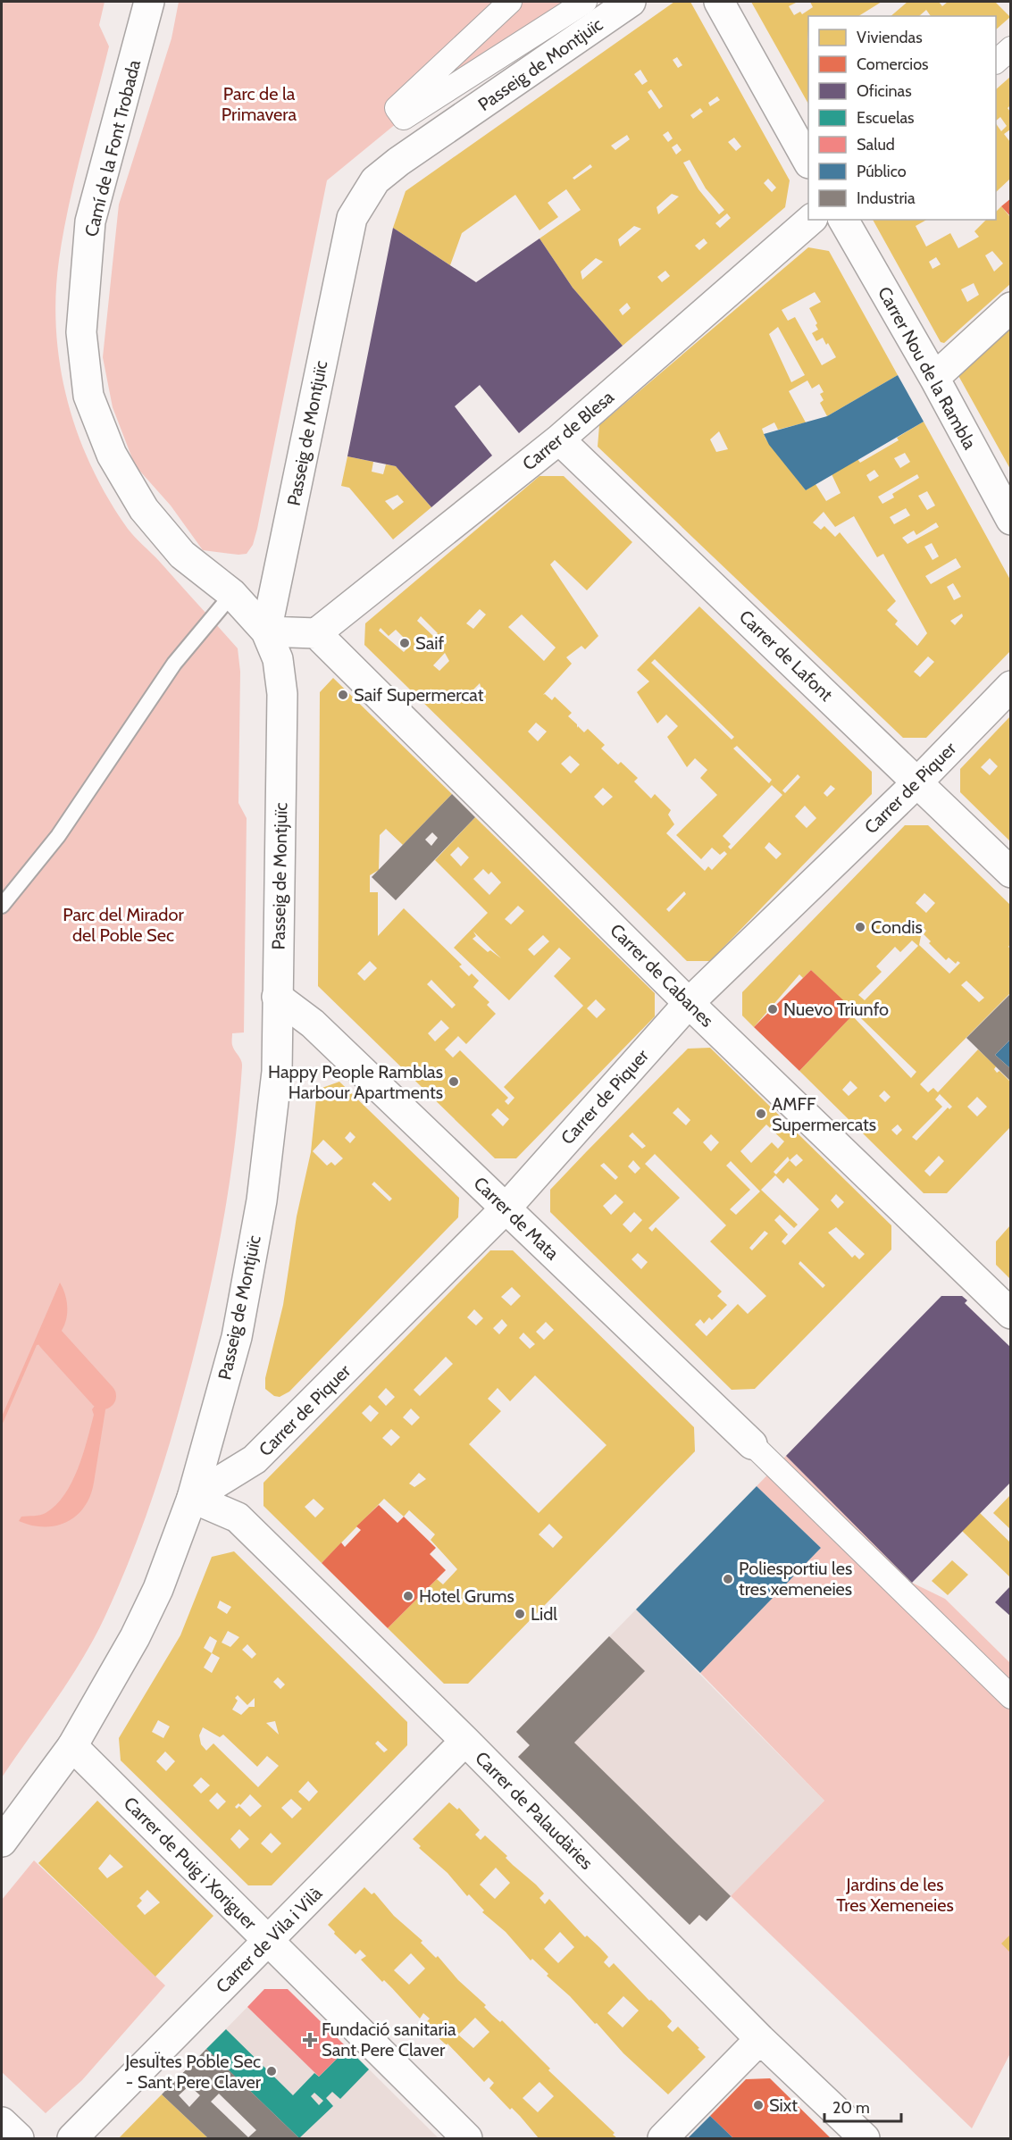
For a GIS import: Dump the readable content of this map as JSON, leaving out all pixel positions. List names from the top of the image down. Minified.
{"streets":{"street":["Passeig de Montjuïc","Camí de la Font Trobada","Carrer Nou de la Rambla","Carrer de Blesa","Carrer de Lafont","Carrer de Piquer","Carrer de Cabanes","Carrer de Mata","Carrer de Palaudàries","Carrer de Puig i Xoriguer","Carrer de Vila i Vilà"]},"crossings":[["Passeig de Montjuïc","Camí de la Font Trobada"],["Passeig de Montjuïc","Carrer de Piquer"],["Passeig de Montjuïc","Carrer de Mata"],["Passeig de Montjuïc","Carrer de Palaudàries"],["Passeig de Montjuïc","Carrer de Puig i Xoriguer"],["Carrer de Blesa","Carrer de Lafont"],["Carrer de Blesa","Carrer de Cabanes"],["Carrer de Lafont","Carrer de Piquer"],["Carrer de Piquer","Carrer de Cabanes"],["Carrer de Piquer","Carrer de Mata"],["Carrer de Piquer","Carrer de Palaudàries"],["Carrer de Palaudàries","Carrer de Vila i Vilà"],["Carrer de Puig i Xoriguer","Carrer de Vila i Vilà"]],"parks":["Parc de la Primavera","Parc del Mirador del Poble Sec","Jardins de les Tres Xemeneies"],"places":{"other":["Saif","Saif Supermercat","Condis","Nuevo Triunfo","Happy People Ramblas Harbour Apartments","AMFF Supermercats","Poliesportiu les tres xemeneies","Hotel Grums","Lidl","JesuÏtes Poble Sec - Sant Pere Claver","Sixt"],"health":["Fundació sanitaria Sant Pere Claver"]},"legend":["Viviendas","Comercios","Oficinas","Escuelas","Salud","Público","Industria"],"scale_bar":"20 m"}
